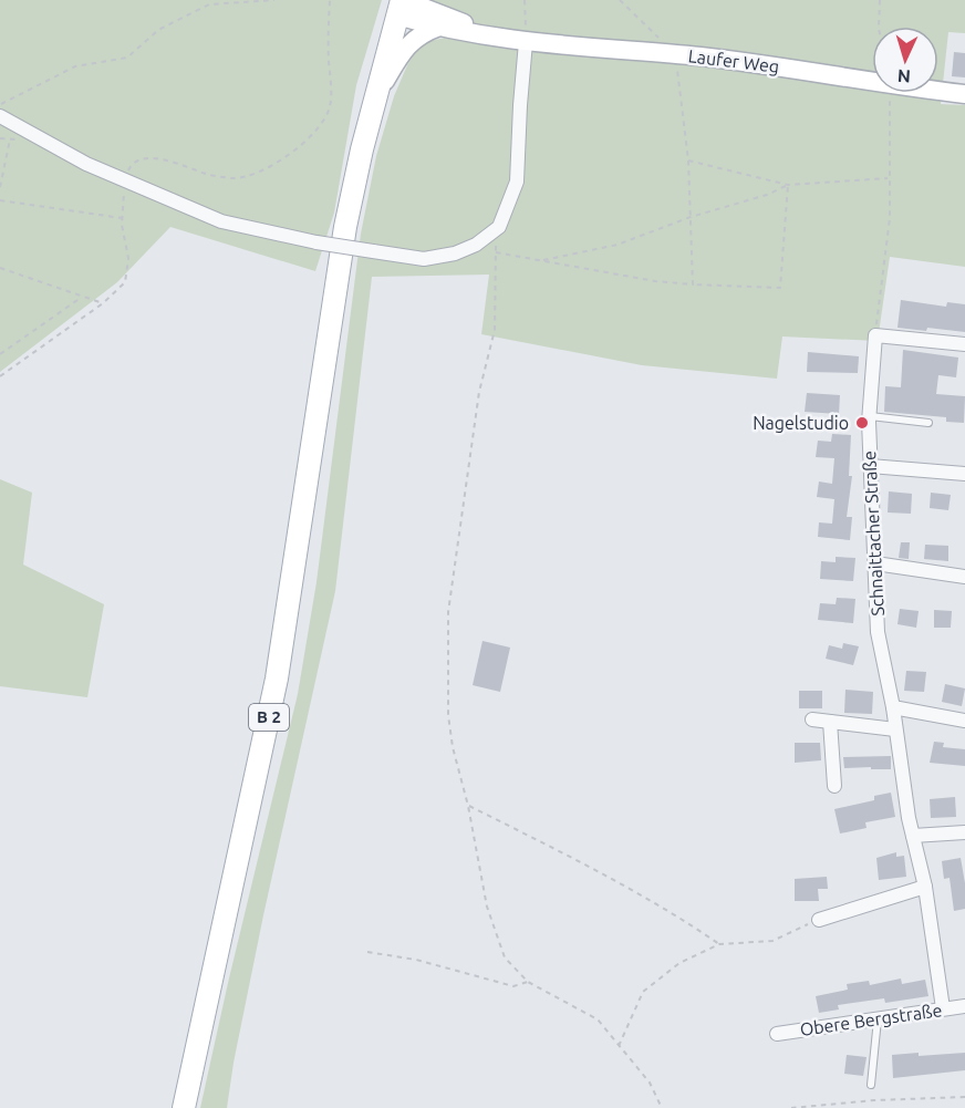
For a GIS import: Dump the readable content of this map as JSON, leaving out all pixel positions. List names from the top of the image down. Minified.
{"streets":{"main road":["B 2"],"street":["Laufer Weg","Schnaittacher Straße","Obere Bergstraße"]},"crossings":[["Laufer Weg","B 2"],["Schnaittacher Straße","Obere Bergstraße"]],"places":["Nagelstudio"],"north":"bottom"}
